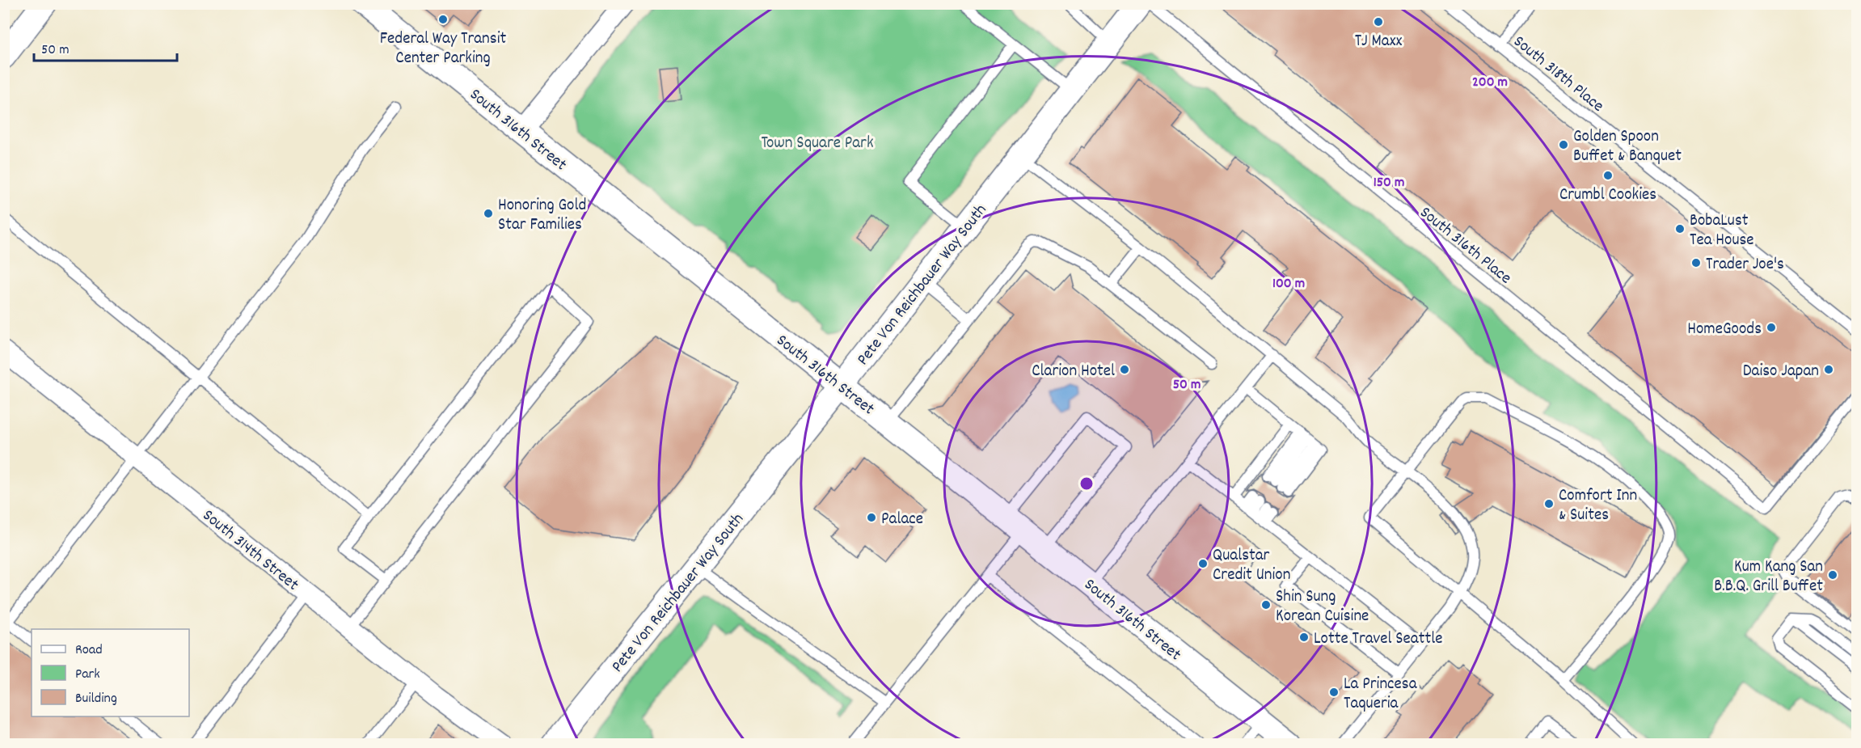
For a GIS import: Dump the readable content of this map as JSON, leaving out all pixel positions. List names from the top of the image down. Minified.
{"streets":{"street":["South 316th Street","Pete Von Reichbauer Way South","South 314th Street"],"lane":["South 318th Place","South 316th Place"]},"crossings":[["South 316th Street","Pete Von Reichbauer Way South"]],"parks":["Town Square Park"],"places":["Federal Way Transit Center Parking","TJ Maxx","Golden Spoon Buffet & Banquet","Crumbl Cookies","Honoring Gold Star Families","BobaLust Tea House","Trader Joe's","HomeGoods","Clarion Hotel","Daiso Japan","Comfort Inn & Suites","Palace","Qualstar Credit Union","Kum Kang San B.B.Q. Grill Buffet","Shin Sung Korean Cuisine","Lotte Travel Seattle","La Princesa Taqueria"],"legend":["Road","Park","Building"],"scale_bar":"50 m","rings":["200 m","150 m","100 m","50 m"]}
